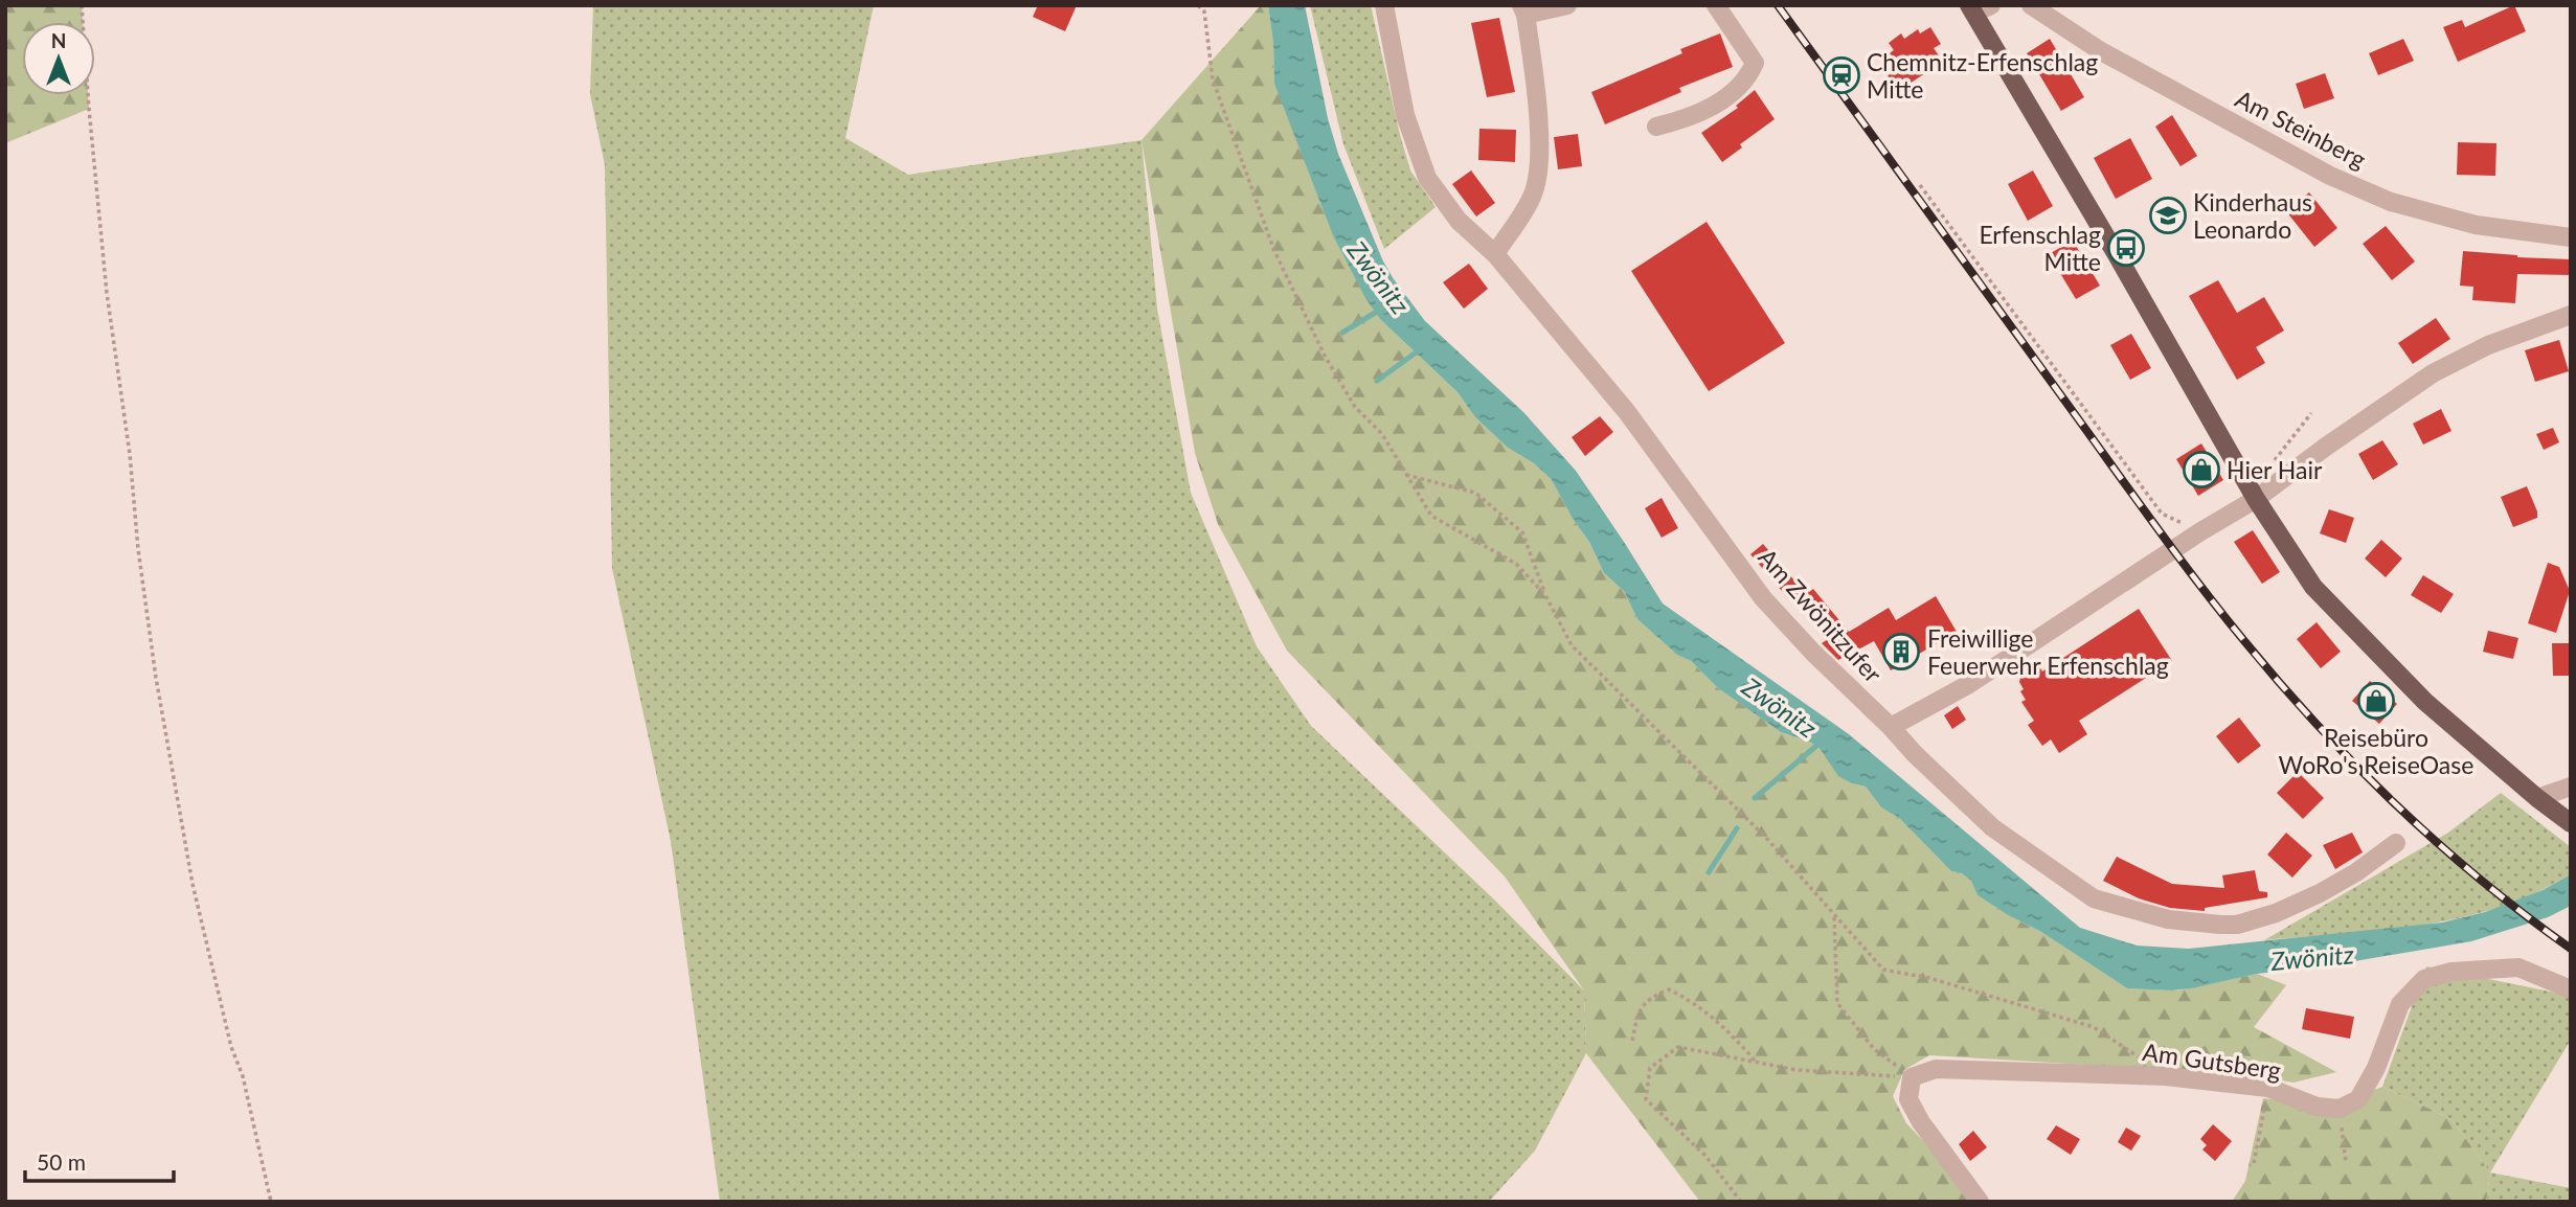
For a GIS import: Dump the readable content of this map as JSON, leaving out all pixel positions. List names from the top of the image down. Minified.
{"streets":{"street":["Am Steinberg","Am Zwönitzufer","Am Gutsberg"]},"water":["Zwönitz"],"places":{"station":["Chemnitz-Erfenschlag Mitte"],"school or university":["Kinderhaus Leonardo"],"bus stop":["Erfenschlag Mitte"],"shop":["Hier Hair","Reisebüro WoRo's ReiseOase"],"building":["Freiwillige Feuerwehr Erfenschlag"]},"scale_bar":"50 m","north":"top"}
